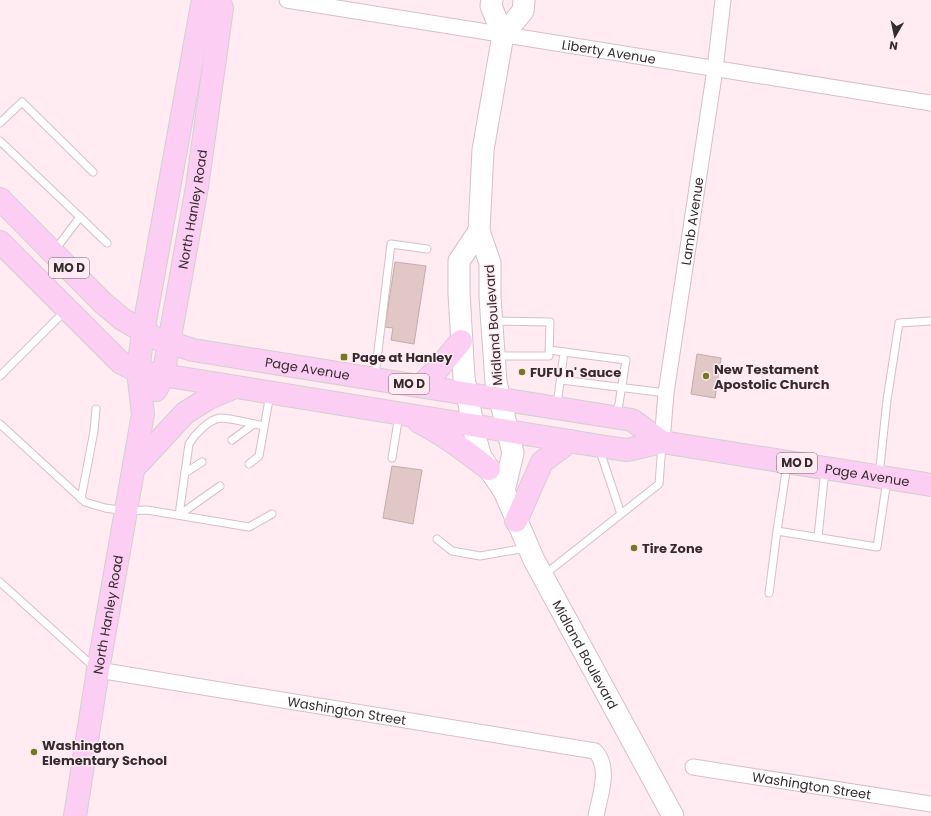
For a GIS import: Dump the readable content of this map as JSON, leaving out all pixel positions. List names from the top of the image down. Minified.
{"streets":{"main road":["North Hanley Road","MO D","Midland Boulevard","Page Avenue"],"street":["Liberty Avenue","Lamb Avenue","Washington Street"]},"crossings":[["Liberty Avenue","Lamb Avenue"],["Liberty Avenue","Midland Boulevard"],["North Hanley Road","Page Avenue"],["North Hanley Road","Washington Street"],["Lamb Avenue","Page Avenue"],["Midland Boulevard","Page Avenue"]],"places":{"transit":["Page at Hanley"],"other":["FUFU n' Sauce","New Testament Apostolic Church","Tire Zone","Washington Elementary School"]},"north":"bottom"}
